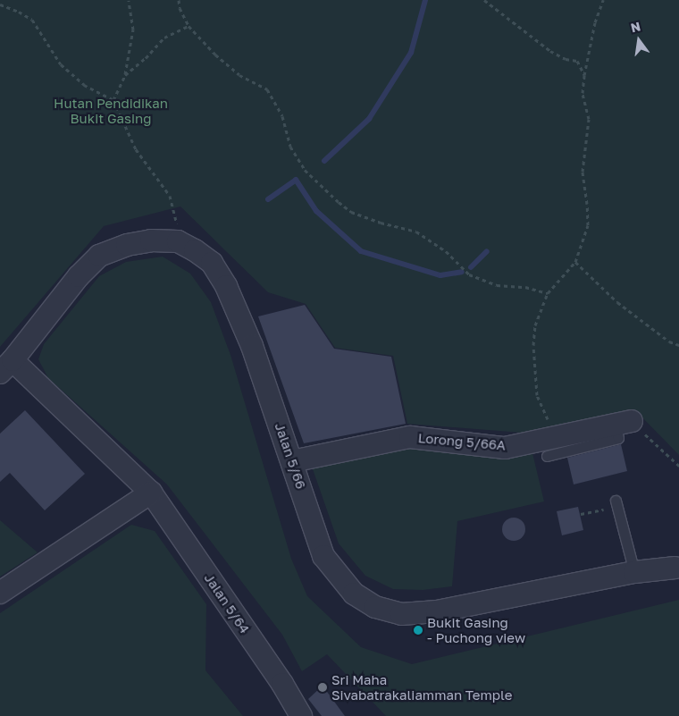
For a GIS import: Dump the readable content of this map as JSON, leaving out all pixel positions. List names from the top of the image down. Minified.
{"streets":{"street":["Lorong 5/66A","Jalan 5/66","Jalan 5/64"]},"crossings":[["Lorong 5/66A","Jalan 5/66"],["Jalan 5/66","Jalan 5/64"]],"parks":["Hutan Pendidikan Bukit Gasing"],"places":["Bukit Gasing - Puchong view","Sri Maha Sivabatrakaliamman Temple"],"north":"top"}
